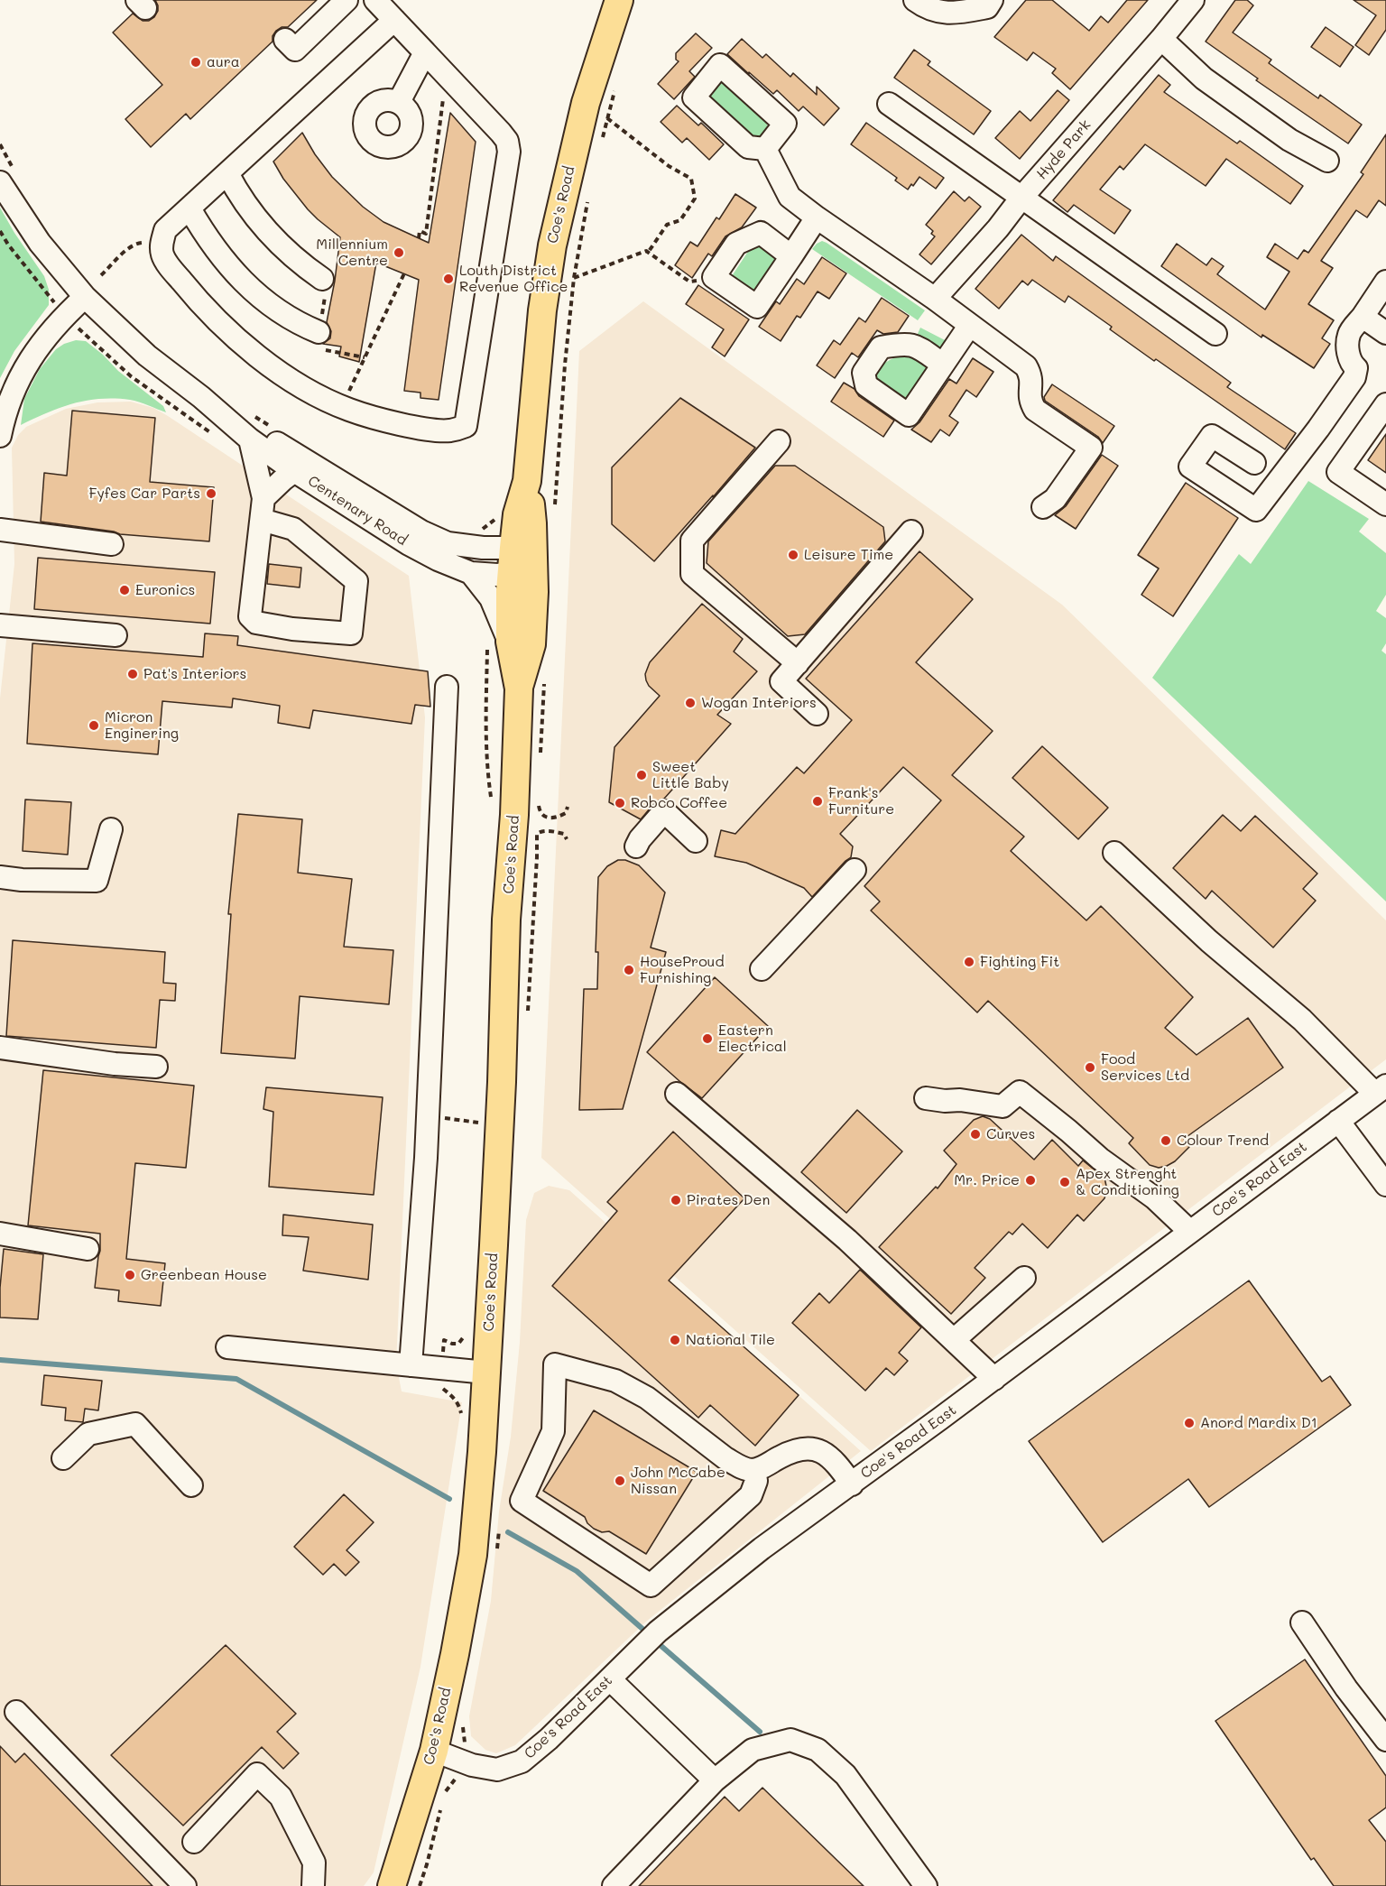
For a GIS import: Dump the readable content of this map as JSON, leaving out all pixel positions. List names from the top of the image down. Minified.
{"streets":{"main road":["Coe's Road"],"street":["Hyde Park","Centenary Road","Coe's Road East"]},"crossings":[["Coe's Road","Centenary Road"],["Coe's Road","Coe's Road East"]],"places":["aura","Millennium Centre","Louth District Revenue Office","Fyfes Car Parts","Leisure Time","Euronics","Pat's Interiors","Wogan Interiors","Micron Enginering","Sweet Little Baby","Frank's Furniture","Robco Coffee","Fighting Fit","HouseProud Furnishing","Eastern Electrical","Food Services Ltd","Curves","Colour Trend","Mr. Price","Apex Strenght & Conditioning","Pirates Den","Greenbean House","National Tile","Anord Mardix D1","John McCabe Nissan"]}
